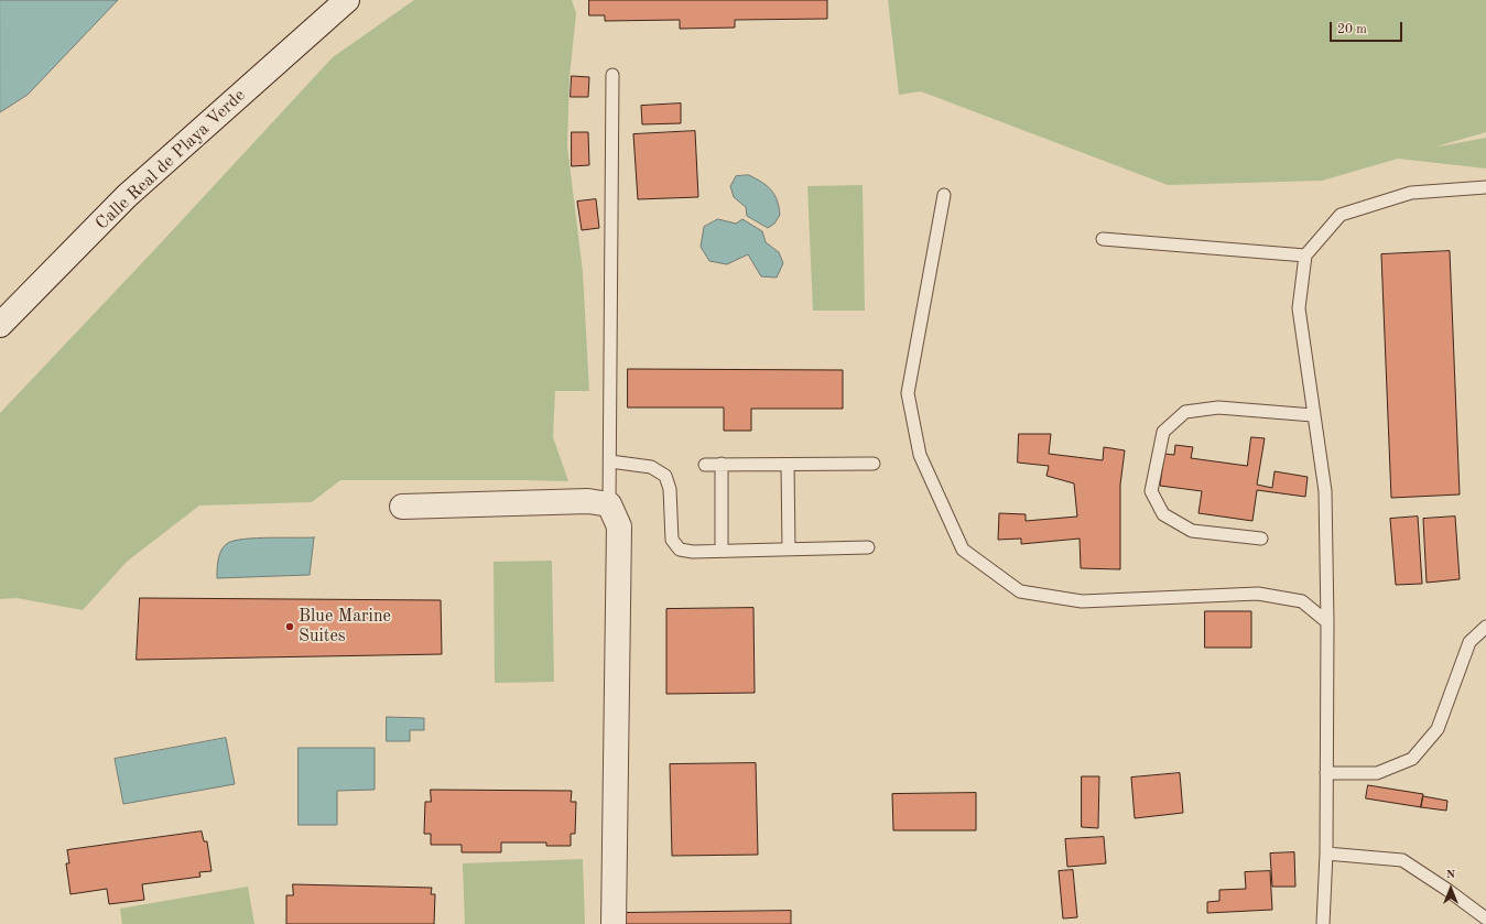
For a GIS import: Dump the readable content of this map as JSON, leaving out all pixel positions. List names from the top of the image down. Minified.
{"streets":{"street":["Calle Real de Playa Verde"]},"places":["Blue Marine Suites"],"scale_bar":"20 m","north":"top"}
